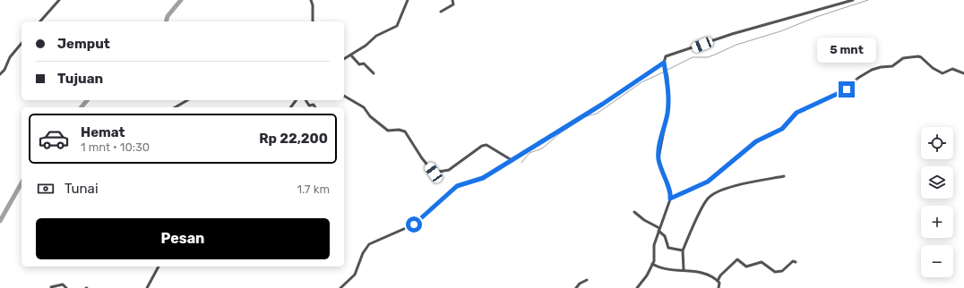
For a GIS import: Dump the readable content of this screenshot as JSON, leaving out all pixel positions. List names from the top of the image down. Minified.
{"page":{"banner":["Jemput","Tujuan"],"bubble":"5 mnt","list":[{"name":"Hemat","note":"1 mnt · 10:30","value":"Rp 22,200"}],"map_buttons":["+","−"],"pay":["Tunai","1.7 km"],"buttons":"Pesan"}}
